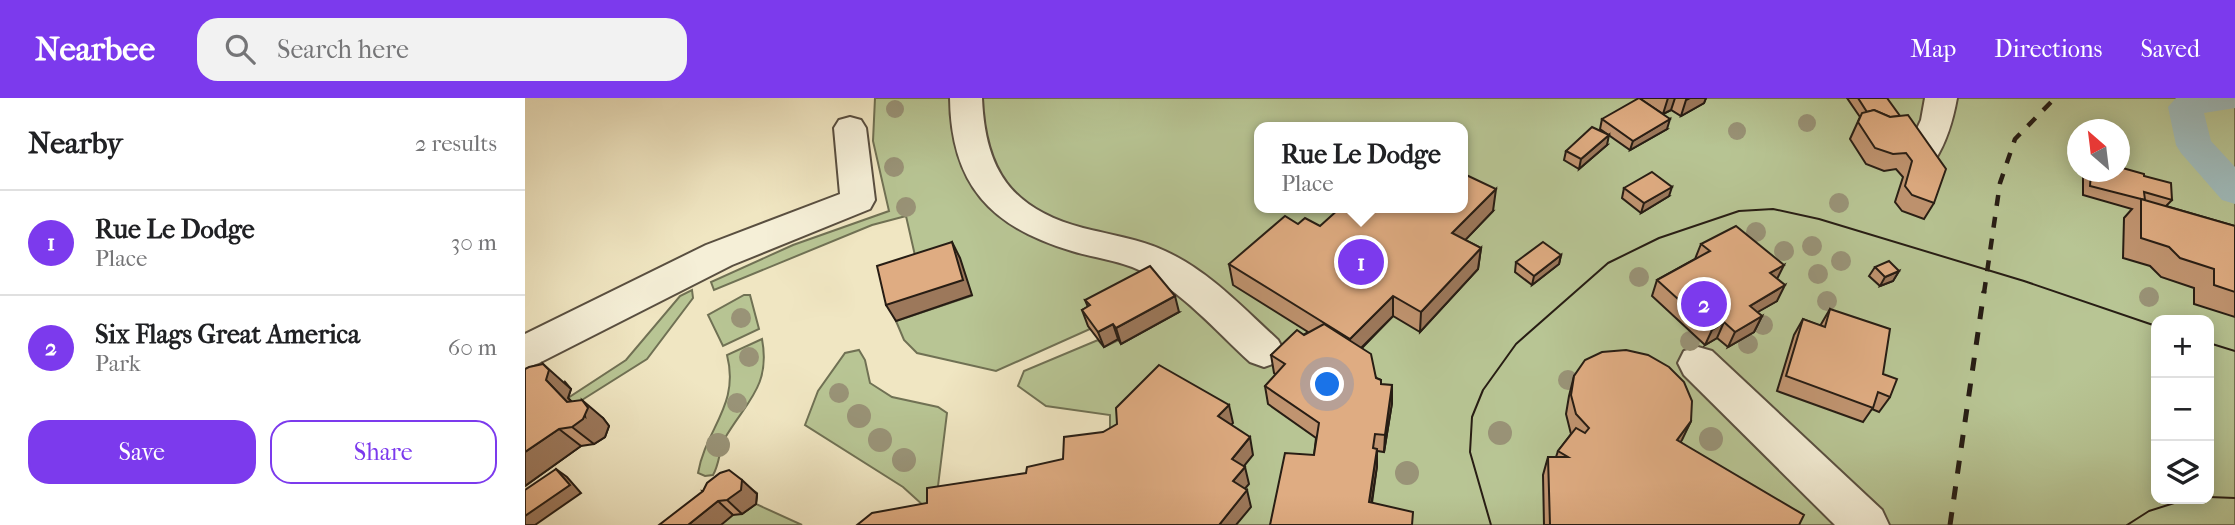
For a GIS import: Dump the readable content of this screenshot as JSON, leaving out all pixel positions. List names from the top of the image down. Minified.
{"north":"top left","page":{"header":"Nearbee","search":"Search here","nav":["Map","Directions","Saved"],"heading":["Nearby","2 results"],"popup":["Rue Le Dodge","Place"],"list":[{"mark":"1","name":"Rue Le Dodge","note":"Place","value":"30 m"},{"mark":"2","name":"Six Flags Great America","note":"Park","value":"60 m"}],"pins":["1","2"],"map_buttons":["+","−"],"buttons":["Save","Share"]}}
